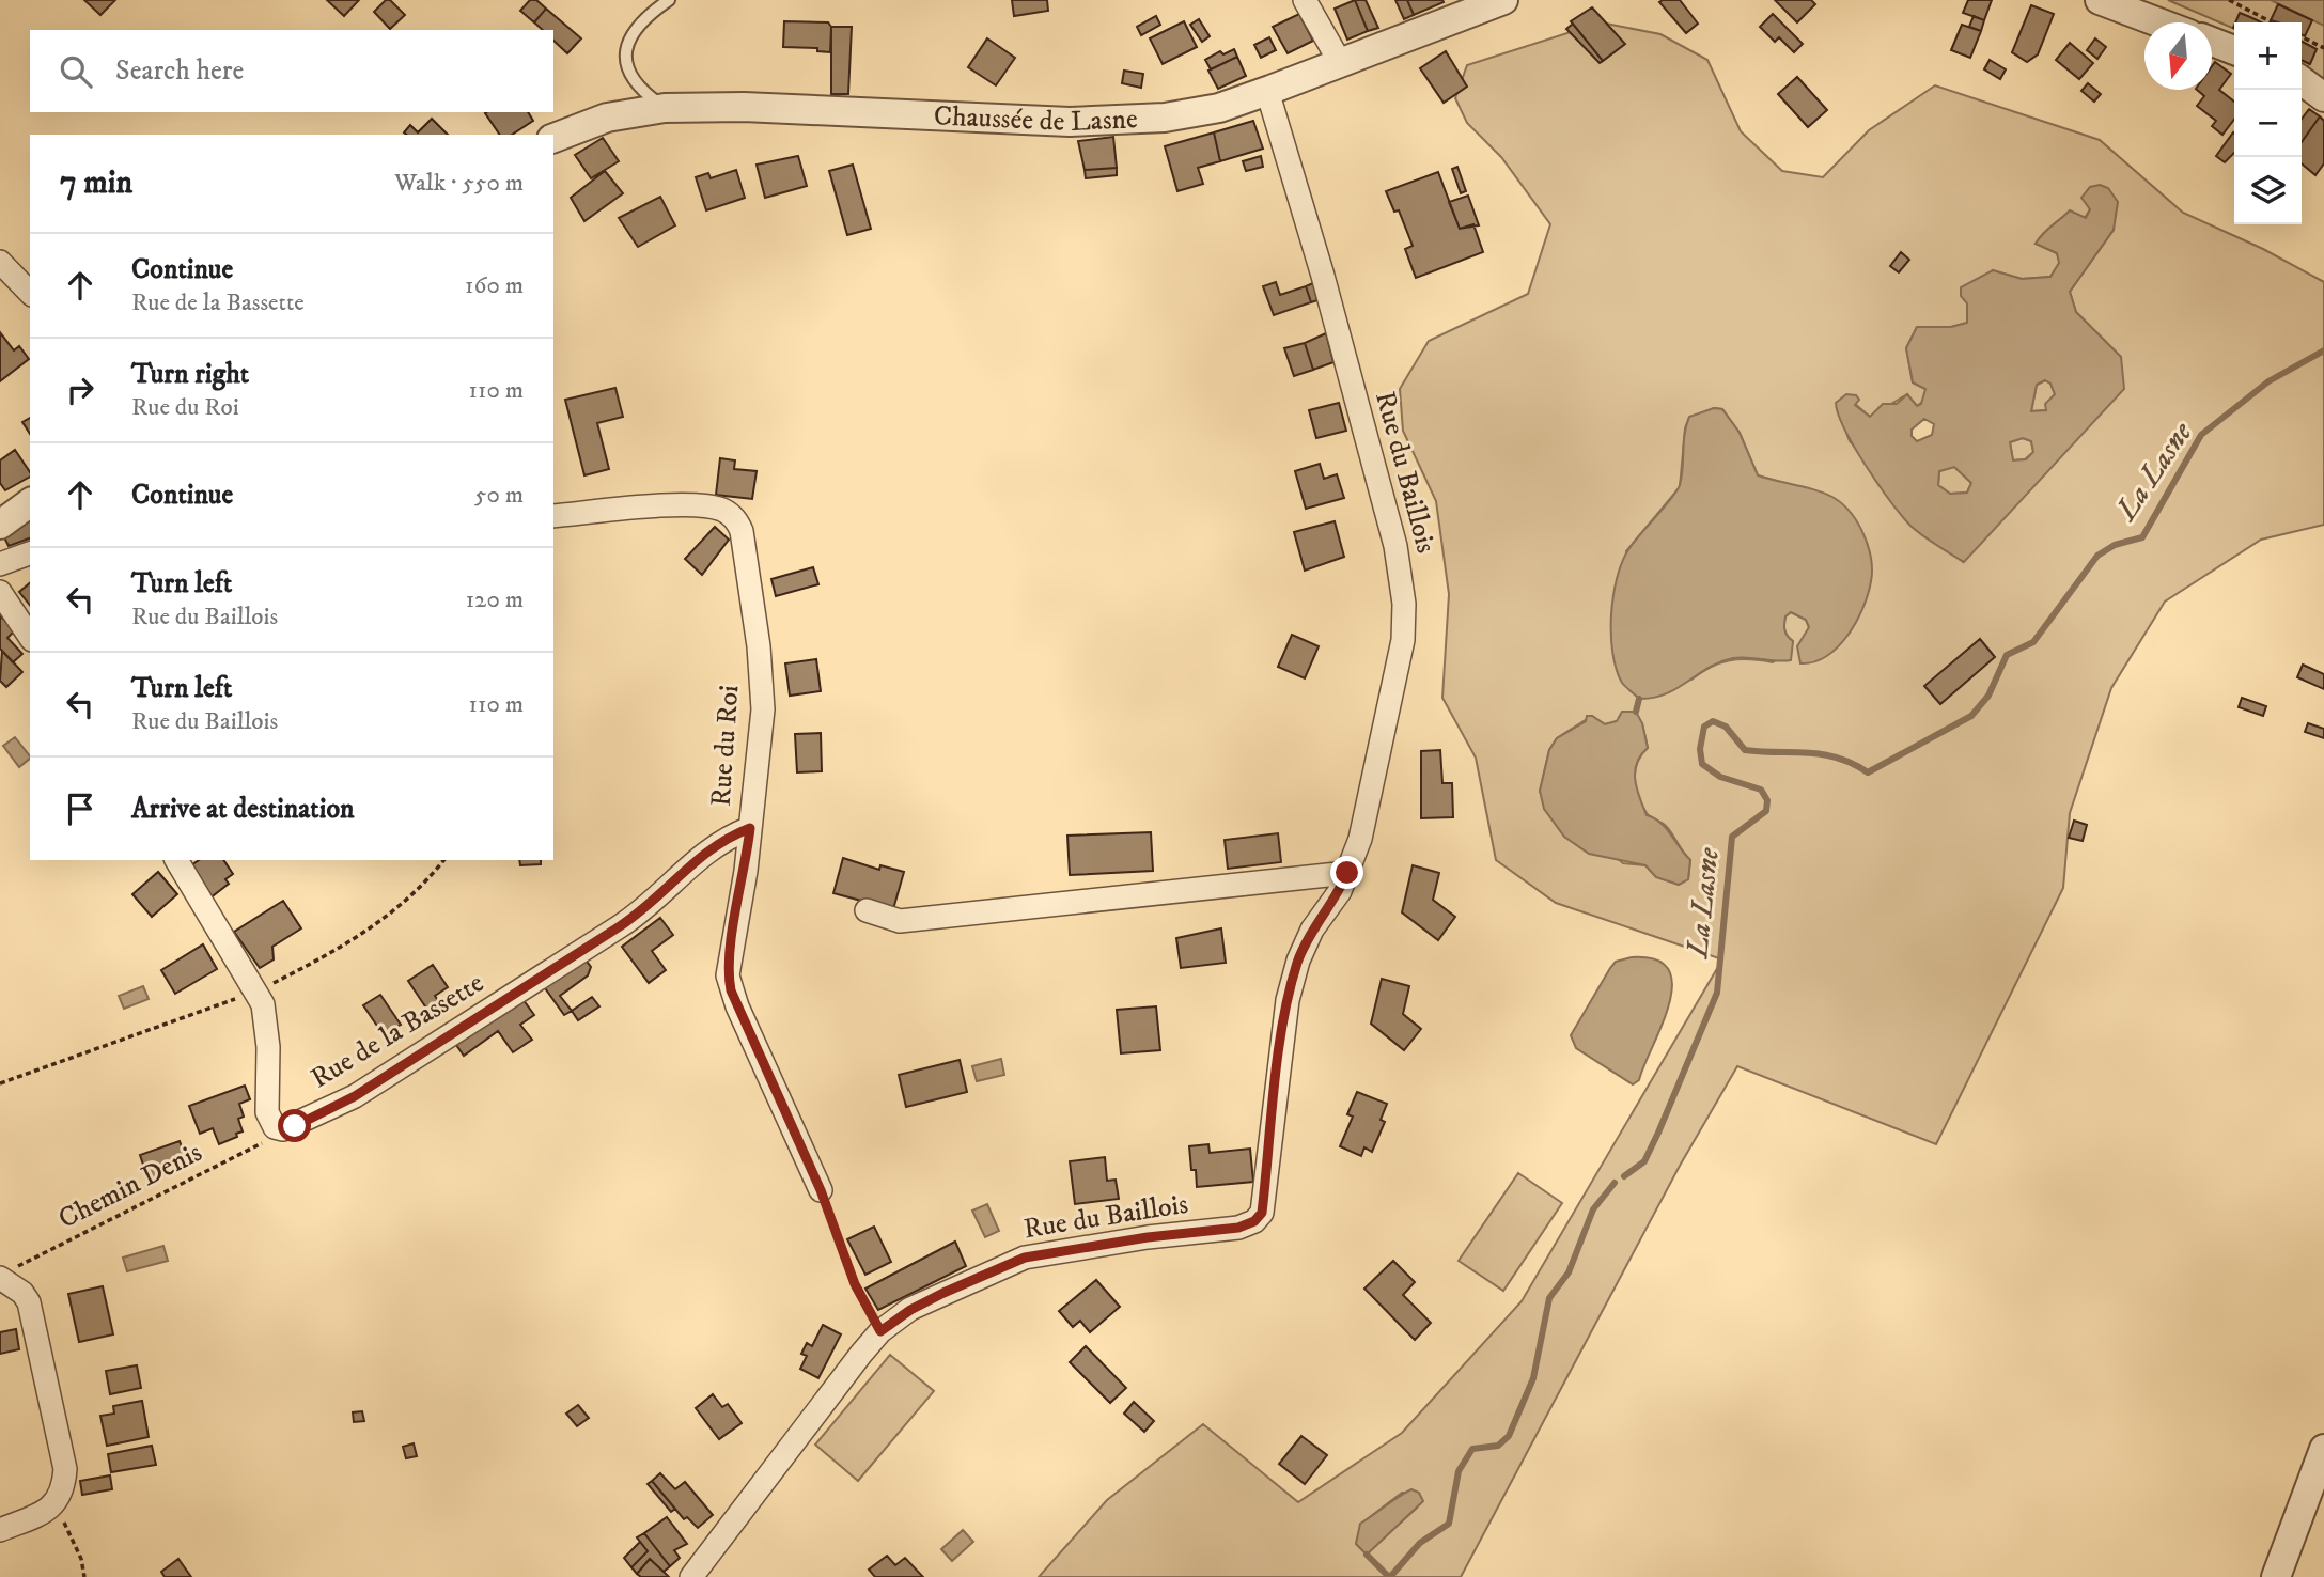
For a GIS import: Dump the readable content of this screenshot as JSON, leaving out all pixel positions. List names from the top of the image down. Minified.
{"streets":{"street":["Chaussée de Lasne","Rue du Baillois","Rue du Roi","Rue de la Bassette"],"path":["Chemin Denis"]},"crossings":[["Chaussée de Lasne","Rue du Baillois"],["Rue du Roi","Rue de la Bassette"],["Rue de la Bassette","Chemin Denis"]],"water":["La Lasne"],"north":"bottom","page":{"map_buttons":["+","−"],"search":"Search here","heading":["7 min","Walk · 550 m"],"list":[["Continue","Rue de la Bassette","160 m"],["Turn right","Rue du Roi","110 m"],["Continue","50 m"],["Turn left","Rue du Baillois","120 m"],["Turn left","Rue du Baillois","110 m"],"Arrive at destination"]}}
